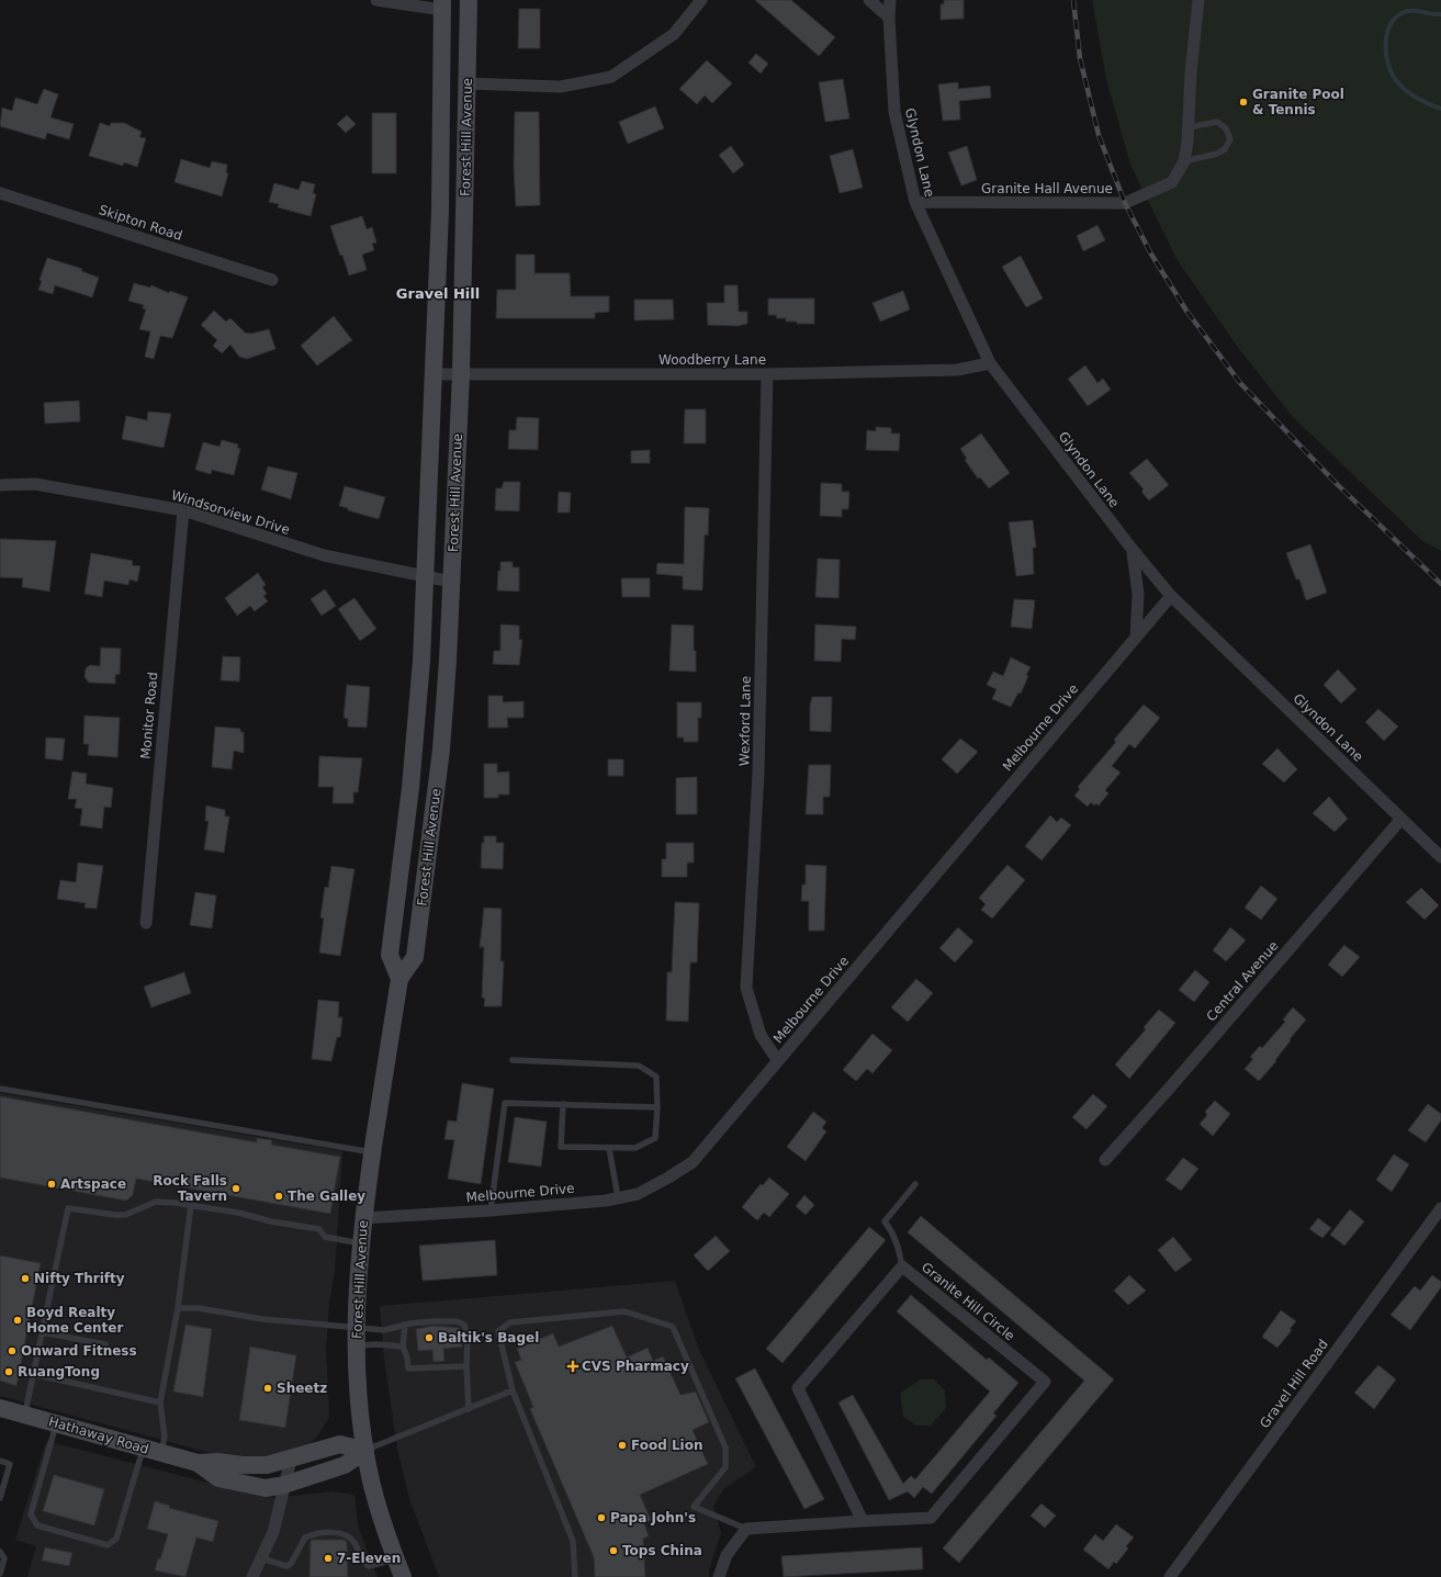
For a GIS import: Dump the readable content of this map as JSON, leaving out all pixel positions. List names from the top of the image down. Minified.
{"streets":{"main road":["Forest Hill Avenue","Hathaway Road"],"street":["Glyndon Lane","Granite Hall Avenue","Skipton Road","Woodberry Lane","Windsorview Drive","Monitor Road","Wexford Lane","Melbourne Drive","Central Avenue","Granite Hill Circle","Gravel Hill Road"]},"crossings":[["Forest Hill Avenue","Woodberry Lane"],["Forest Hill Avenue","Windsorview Drive"],["Forest Hill Avenue","Melbourne Drive"],["Forest Hill Avenue","Hathaway Road"],["Glyndon Lane","Granite Hall Avenue"],["Glyndon Lane","Woodberry Lane"],["Glyndon Lane","Melbourne Drive"],["Glyndon Lane","Central Avenue"],["Woodberry Lane","Wexford Lane"],["Windsorview Drive","Monitor Road"],["Wexford Lane","Melbourne Drive"]],"districts":["Gravel Hill"],"places":{"other":["Granite Pool & Tennis","Artspace","Rock Falls Tavern","The Galley","Nifty Thrifty","Boyd Realty Home Center","Baltik's Bagel","Onward Fitness","RuangTong","Sheetz","Food Lion","Papa John's","Tops China","7-Eleven"],"health":["CVS Pharmacy"]}}
